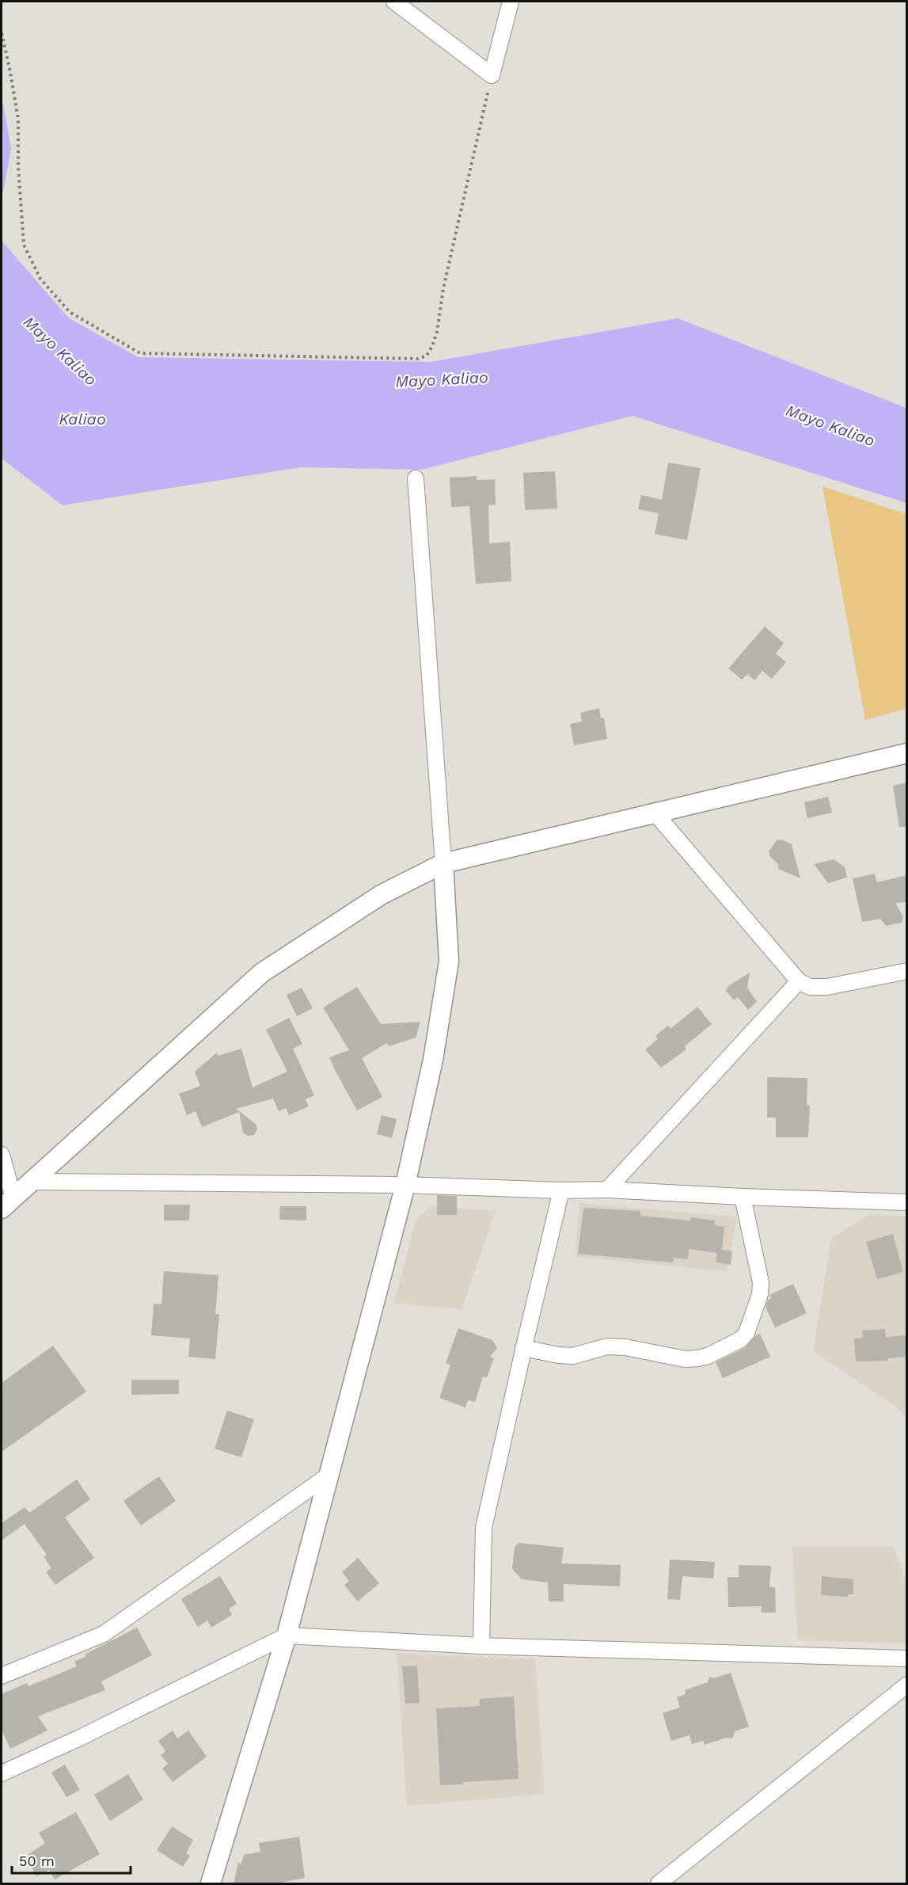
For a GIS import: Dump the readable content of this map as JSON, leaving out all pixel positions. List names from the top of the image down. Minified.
{"water":["Mayo Kaliao","Kaliao"],"scale_bar":"50 m"}
